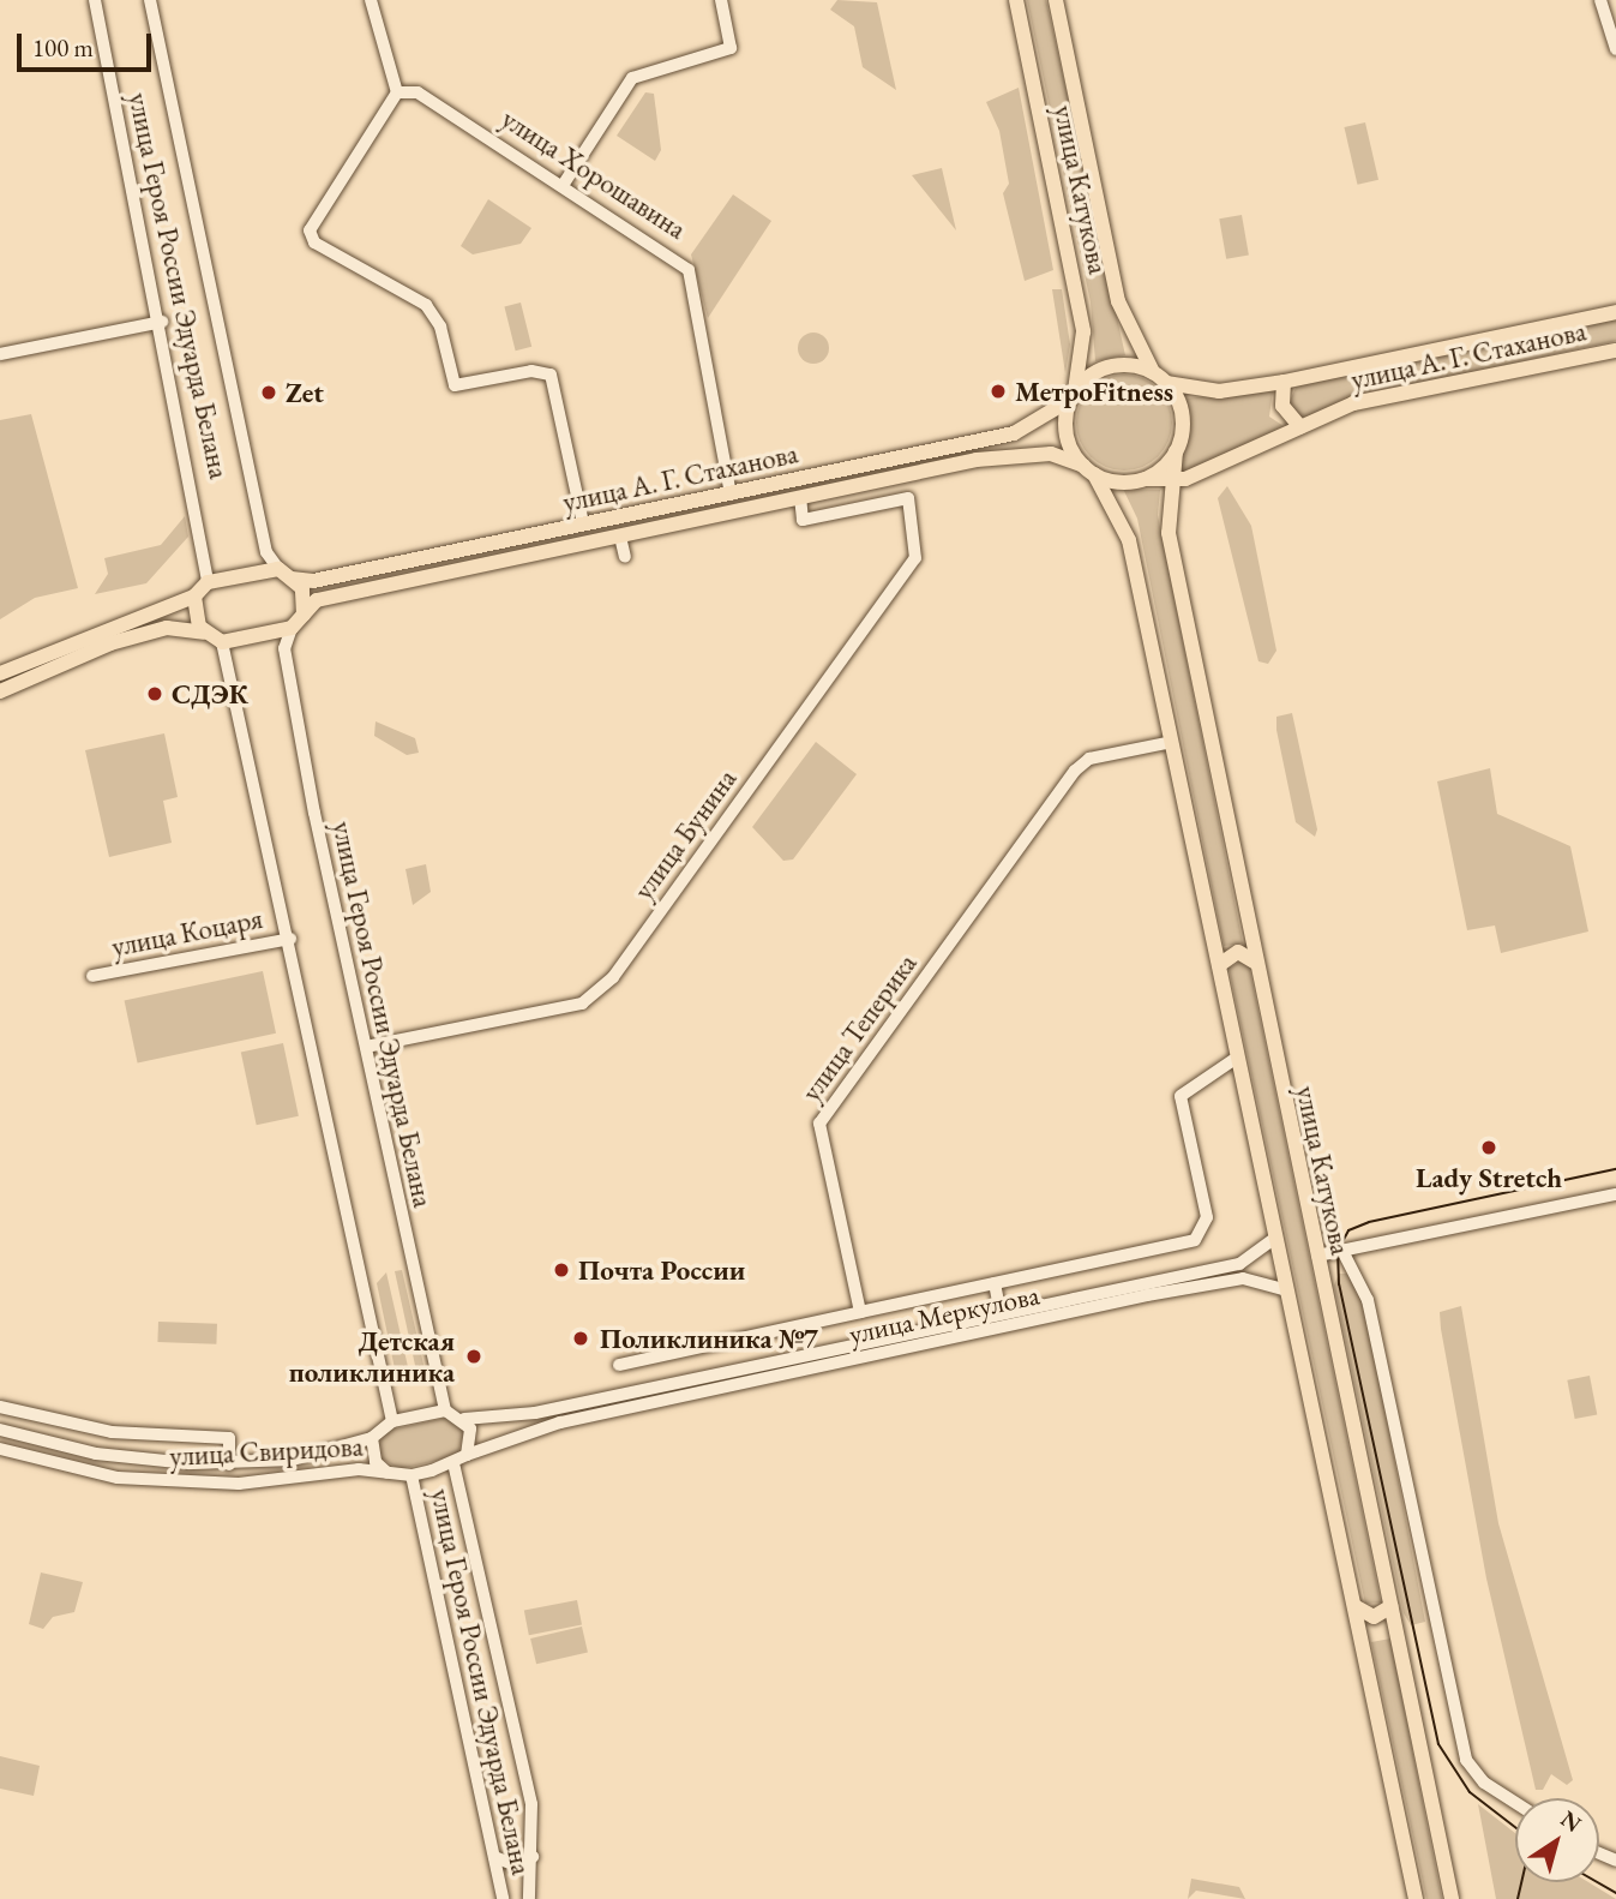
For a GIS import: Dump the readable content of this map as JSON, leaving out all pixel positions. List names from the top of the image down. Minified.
{"streets":{"main road":["улица Катукова","улица А. Г. Стаханова"],"street":["улица Хорошавина","улица Героя России Эдуарда Белана","улица Бунина","улица Коцаря","улица Теперика","улица Меркулова","улица Свиридова"]},"crossings":[["улица Хорошавина","улица А. Г. Стаханова"],["улица Катукова","улица А. Г. Стаханова"],["улица Героя России Эдуарда Белана","улица А. Г. Стаханова"],["улица Героя России Эдуарда Белана","улица Бунина"],["улица Героя России Эдуарда Белана","улица Меркулова"],["улица Героя России Эдуарда Белана","улица Свиридова"],["улица А. Г. Стаханова","улица Бунина"],["улица Меркулова","улица Свиридова"]],"places":["МетроFitness","Zet","СДЭК","Lady Stretch","Почта России","Поликлиника №7","Детская поликлиника"],"scale_bar":"100 m","north":"top right"}
